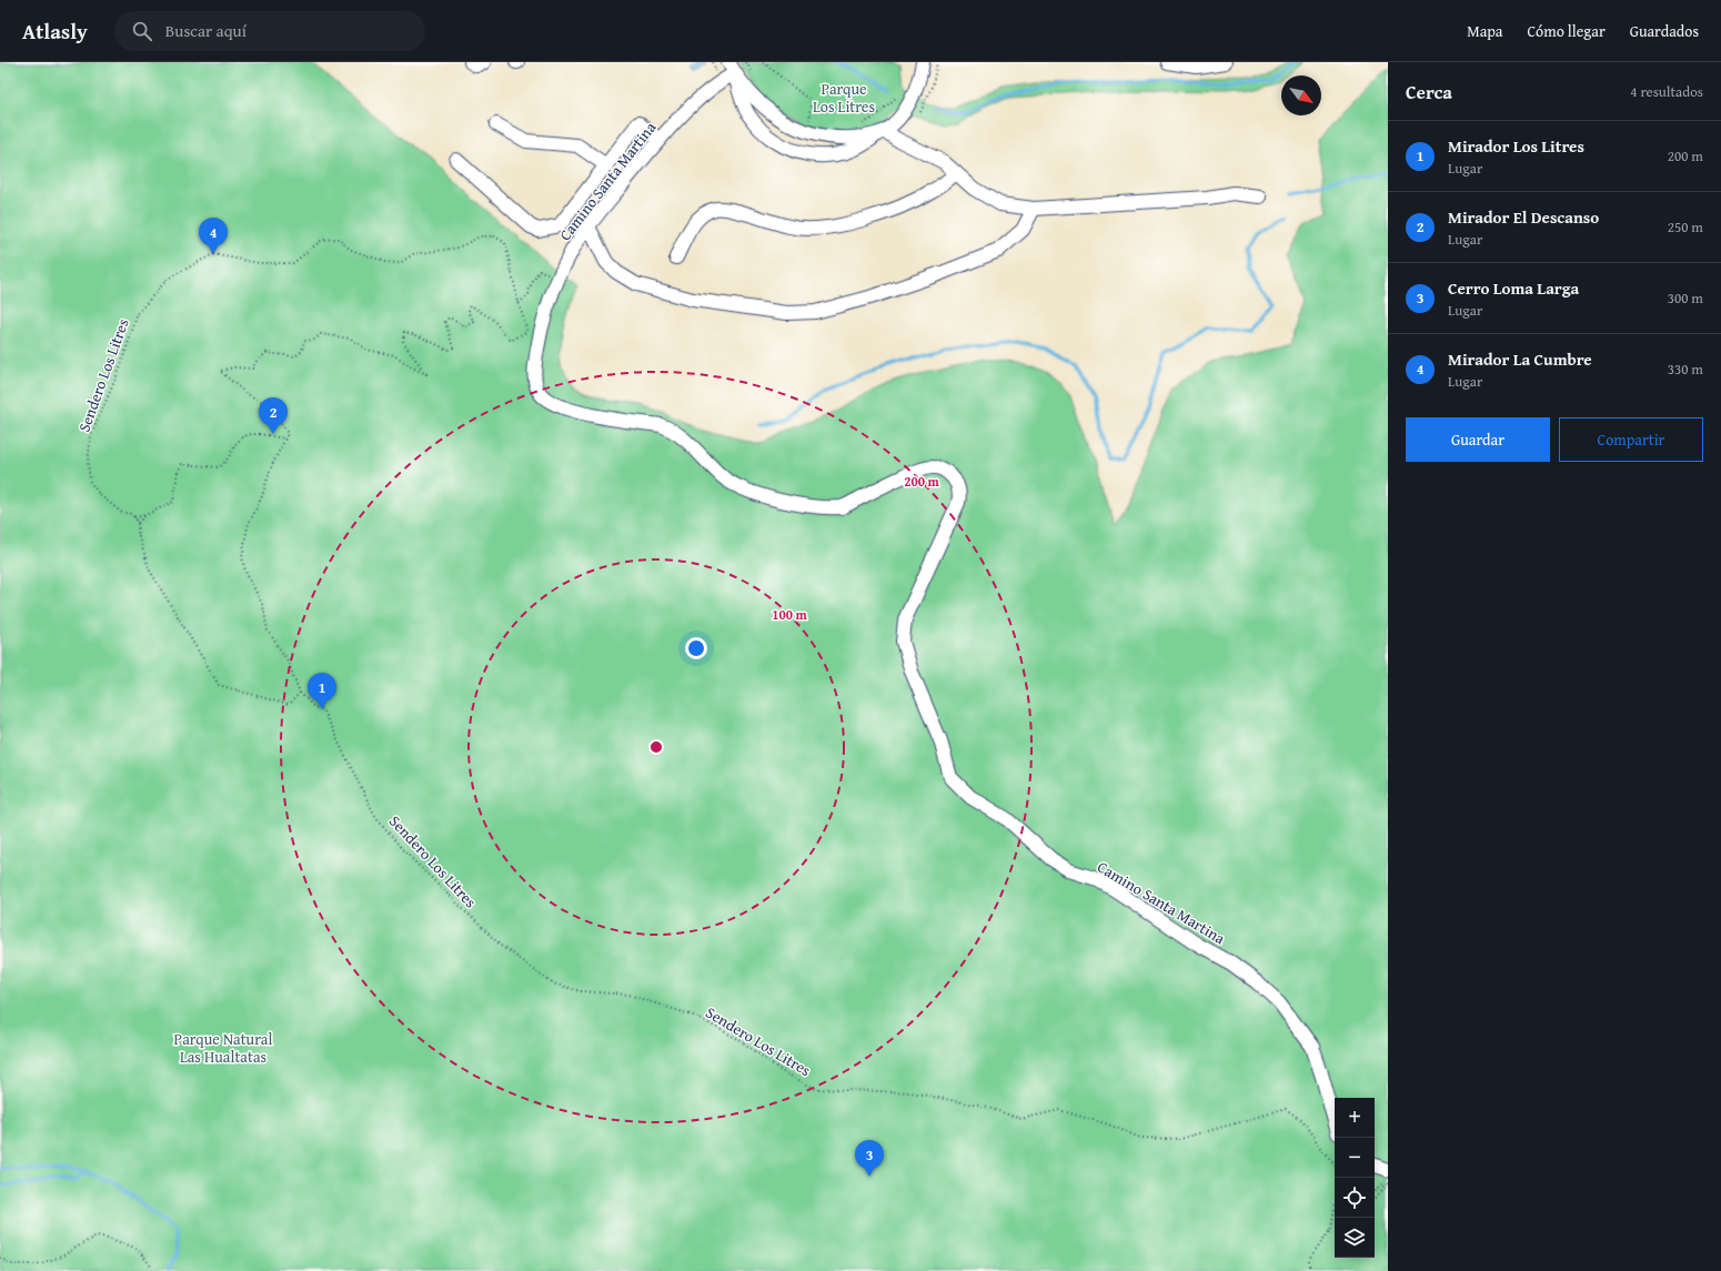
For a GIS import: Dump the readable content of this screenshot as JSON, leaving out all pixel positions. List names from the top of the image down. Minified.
{"streets":{"street":["Camino Santa Martina"],"path":["Sendero Los Litres"]},"parks":["Parque Los Litres","Parque Natural Las Hualtatas"],"north":"bottom right","page":{"header":"Atlasly","search":"Buscar aquí","nav":["Mapa","Cómo llegar","Guardados"],"heading":["Cerca","4 resultados"],"list":[{"mark":"1","name":"Mirador Los Litres","note":"Lugar","value":"200 m"},{"mark":"2","name":"Mirador El Descanso","note":"Lugar","value":"250 m"},{"mark":"3","name":"Cerro Loma Larga","note":"Lugar","value":"300 m"},{"mark":"4","name":"Mirador La Cumbre","note":"Lugar","value":"330 m"}],"pins":["4","2","1","3"],"buttons":["Guardar","Compartir"],"map_buttons":["+","−"]},"rings":["200 m","100 m"]}
